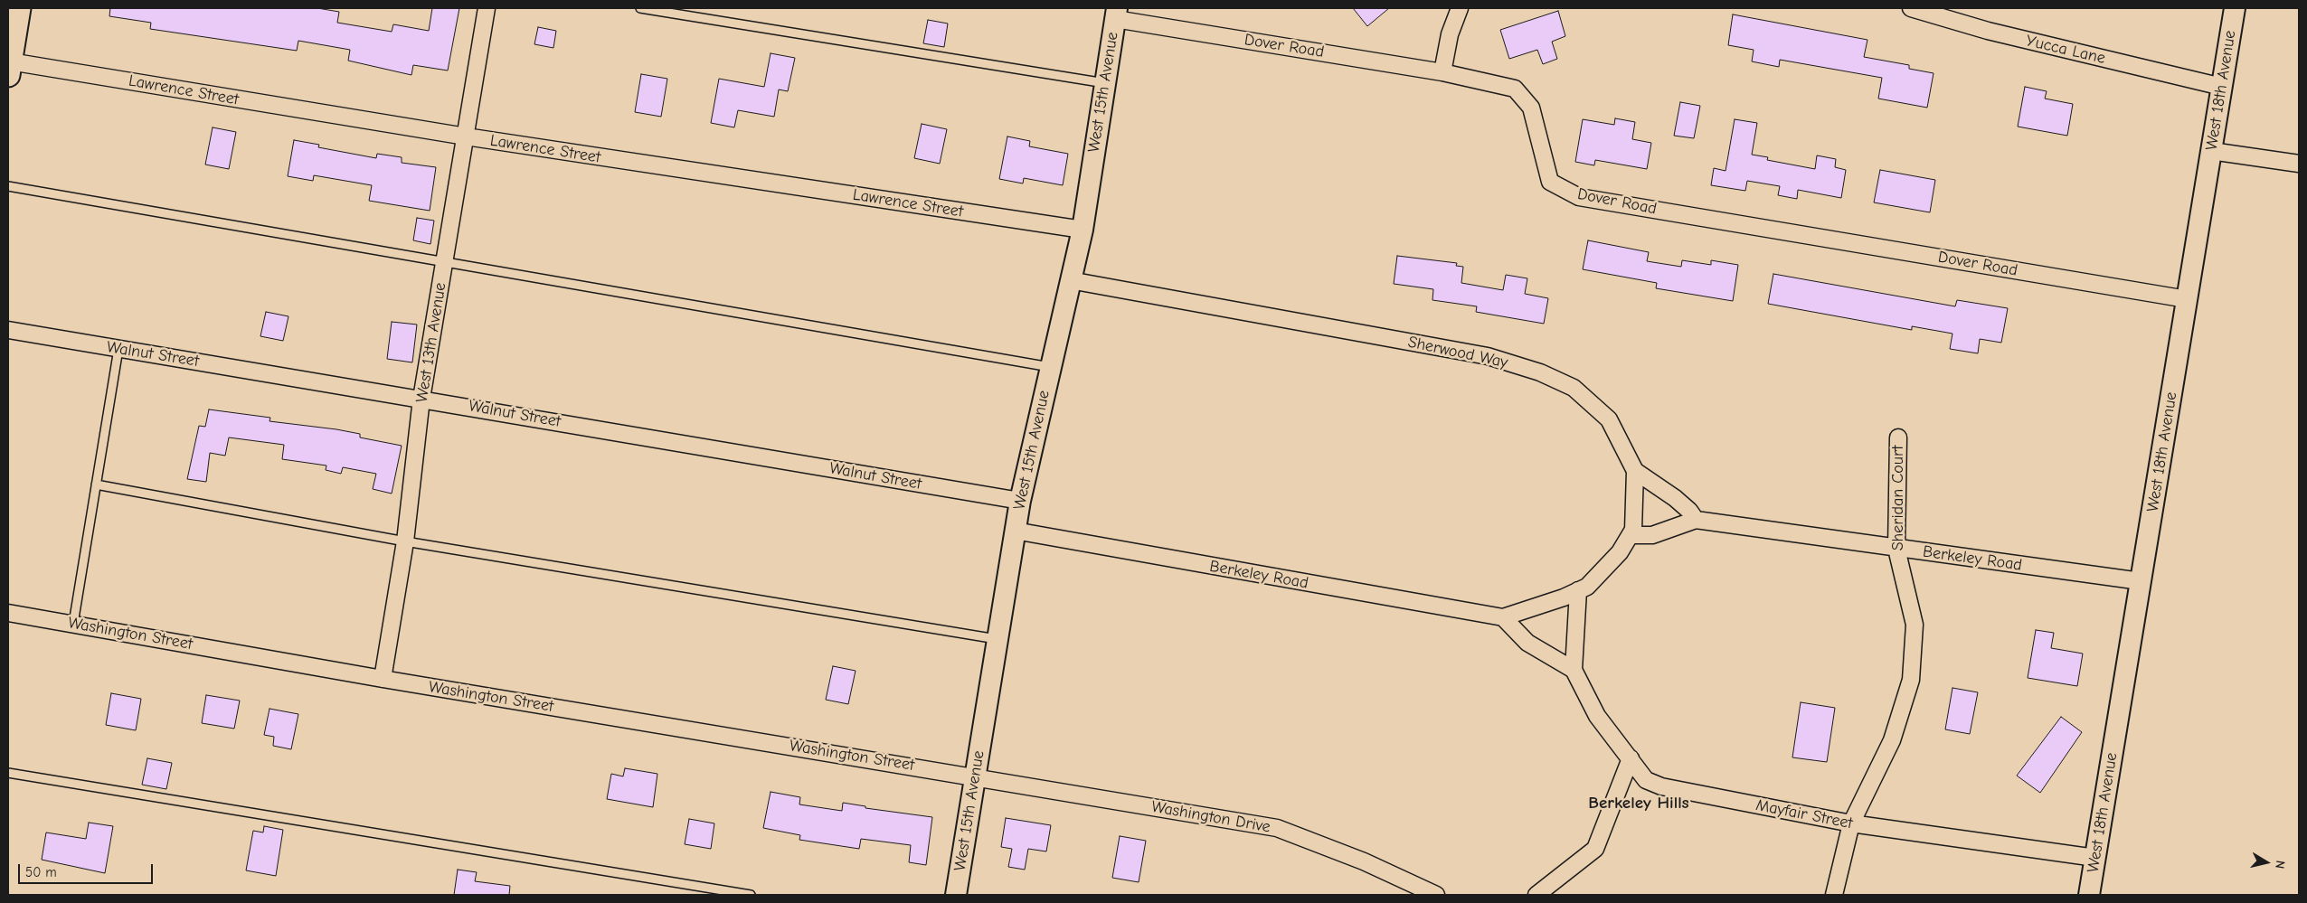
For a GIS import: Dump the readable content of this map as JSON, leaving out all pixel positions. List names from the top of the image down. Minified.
{"streets":{"street":["Dover Road","Yucca Lane","Lawrence Street","West 18th Avenue","West 15th Avenue","West 13th Avenue","Sherwood Way","Walnut Street","Sheridan Court","Berkeley Road","Washington Street","Mayfair Street","Washington Drive"]},"crossings":[["Dover Road","West 18th Avenue"],["Dover Road","West 15th Avenue"],["Yucca Lane","West 18th Avenue"],["Lawrence Street","West 15th Avenue"],["Lawrence Street","West 13th Avenue"],["West 18th Avenue","Berkeley Road"],["West 18th Avenue","Mayfair Street"],["West 15th Avenue","Sherwood Way"],["West 15th Avenue","Walnut Street"],["West 15th Avenue","Berkeley Road"],["West 15th Avenue","Washington Street"],["West 15th Avenue","Washington Drive"],["West 13th Avenue","Walnut Street"],["West 13th Avenue","Washington Street"],["Sherwood Way","Berkeley Road"],["Sheridan Court","Berkeley Road"],["Sheridan Court","Mayfair Street"],["Washington Street","Washington Drive"]],"districts":["Berkeley Hills"],"scale_bar":"50 m","north":"right"}
